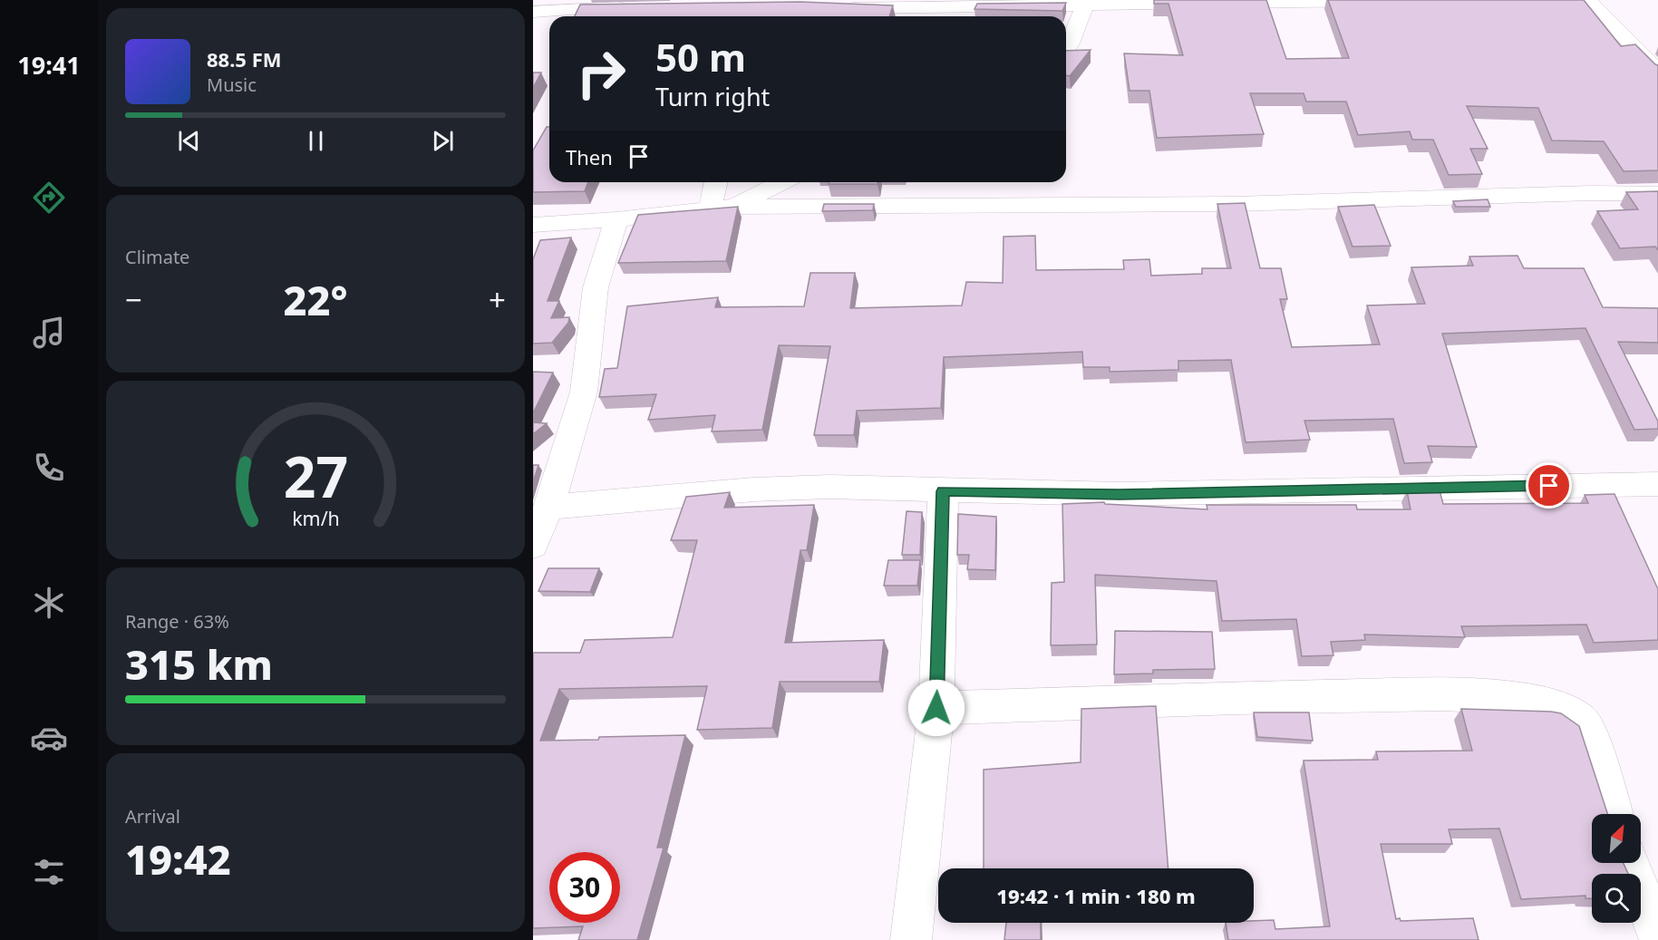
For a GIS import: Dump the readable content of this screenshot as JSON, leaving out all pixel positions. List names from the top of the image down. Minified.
{"north":"top right","page":{"tabs":"19:41","turn":["50 m","Turn right"],"song":["88.5 FM","Music"],"then":"Then","tile":["Climate",["Range · 63%","315 km"],["Arrival","19:42"]],"heat":["−","22°","+"],"limit":"30","trip":"19:42 · 1 min · 180 m","gauge":["27","km/h"]}}
